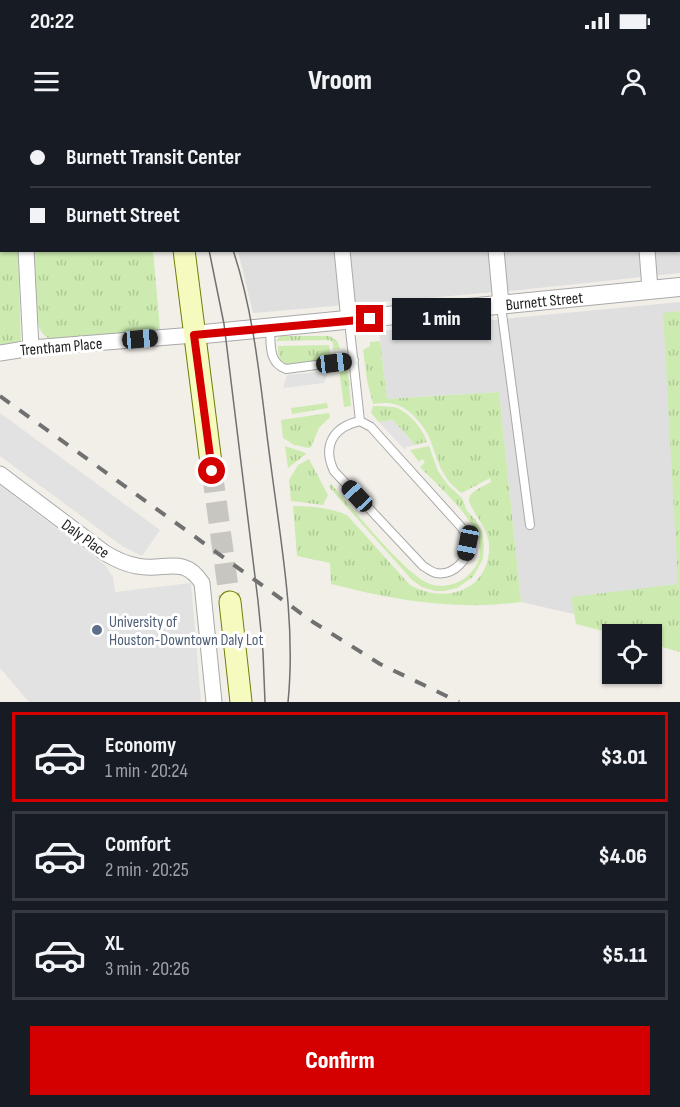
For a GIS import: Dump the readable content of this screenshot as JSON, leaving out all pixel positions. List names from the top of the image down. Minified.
{"streets":{"street":["Burnett Street","Trentham Place","Daly Place"]},"crossings":[["Burnett Street","Trentham Place"]],"places":["University of Houston-Downtown Daly Lot"],"page":{"status":"20:22","header":"Vroom","banner":["Burnett Transit Center","Burnett Street"],"bubble":"1 min","list":[{"name":"Economy","note":"1 min · 20:24","value":"$3.01"},{"name":"Comfort","note":"2 min · 20:25","value":"$4.06"},{"name":"XL","note":"3 min · 20:26","value":"$5.11"}],"buttons":"Confirm"}}
